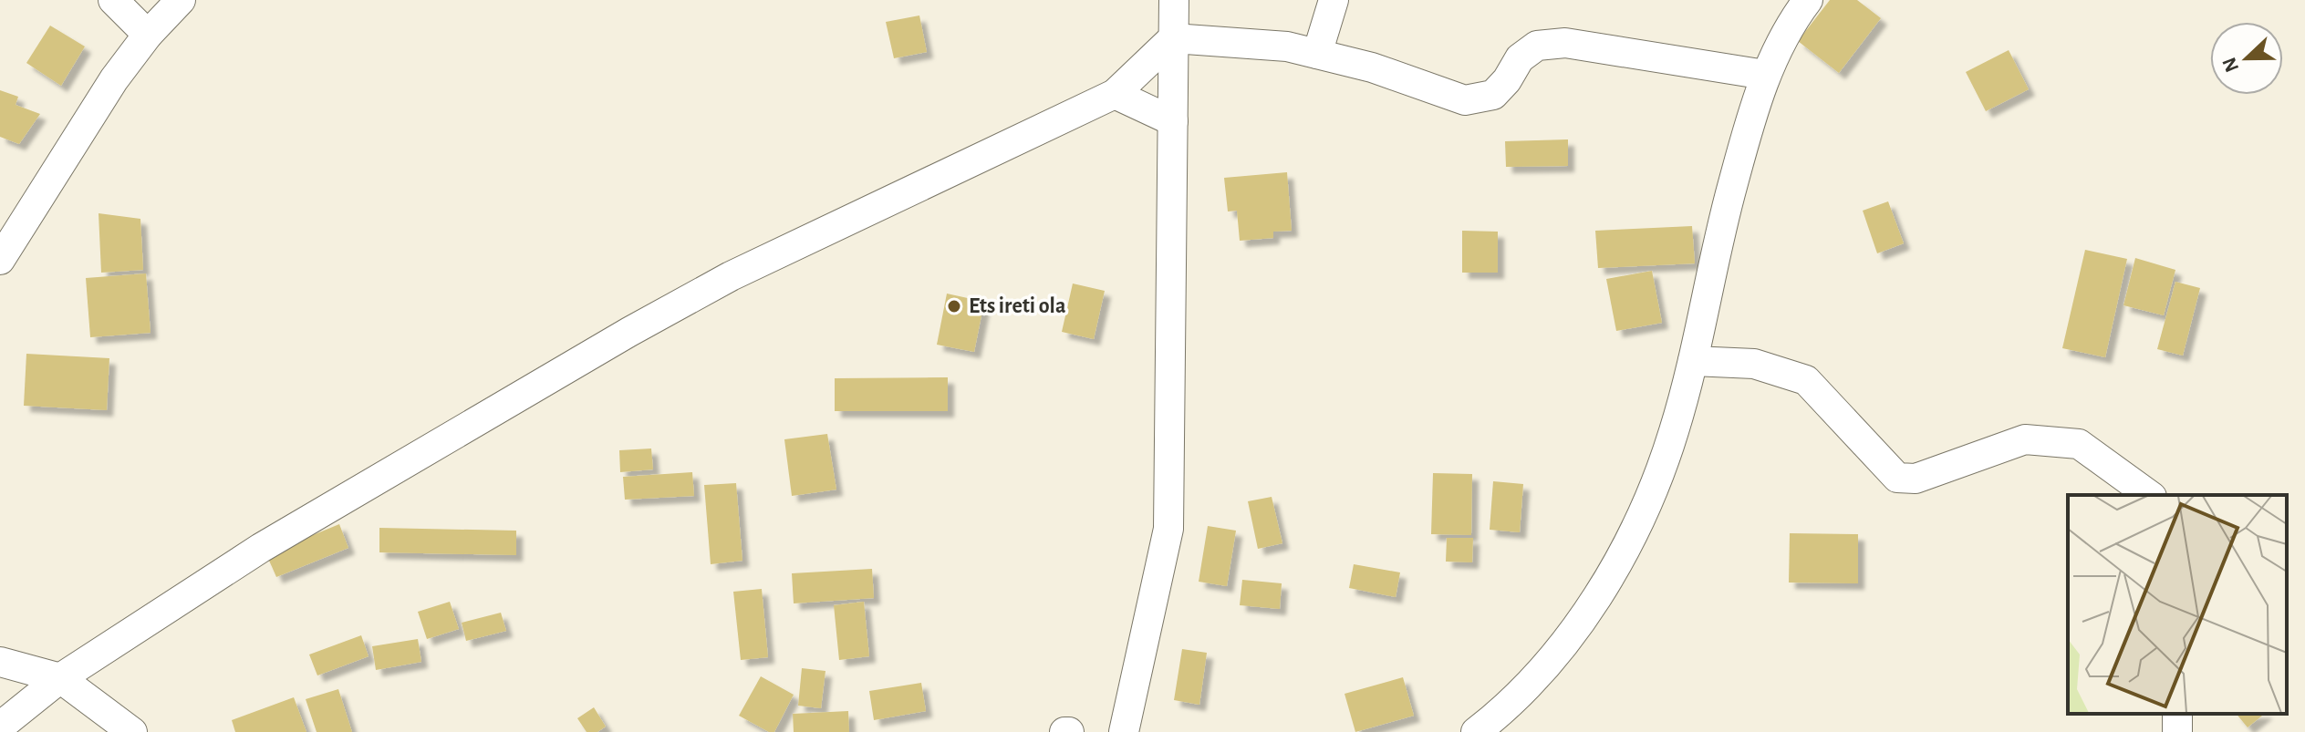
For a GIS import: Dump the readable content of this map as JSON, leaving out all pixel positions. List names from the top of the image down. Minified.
{"places":["Ets ireti ola"],"north":"left"}
